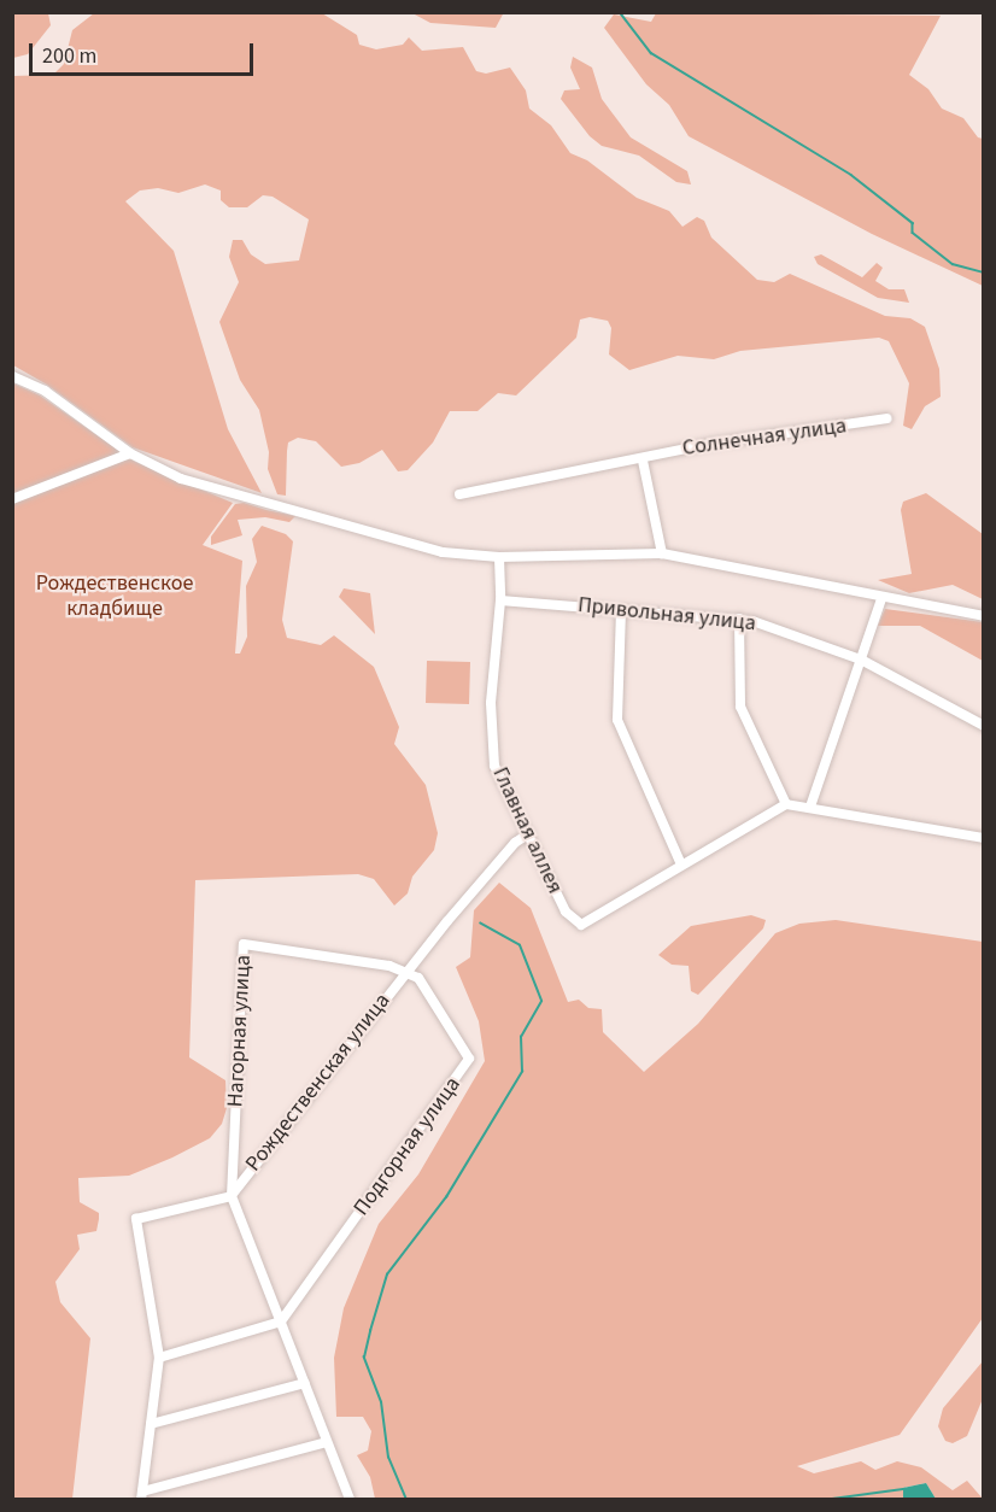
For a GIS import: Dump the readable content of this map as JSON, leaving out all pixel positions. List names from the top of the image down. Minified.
{"streets":{"street":["Солнечная улица","Привольная улица","Главная аллея","Нагорная улица","Рождественская улица","Подгорная улица"]},"crossings":[["Привольная улица","Главная аллея"],["Главная аллея","Рождественская улица"],["Нагорная улица","Рождественская улица"],["Нагорная улица","Подгорная улица"],["Рождественская улица","Подгорная улица"]],"parks":["Рождественское кладбище"],"scale_bar":"200 m"}
